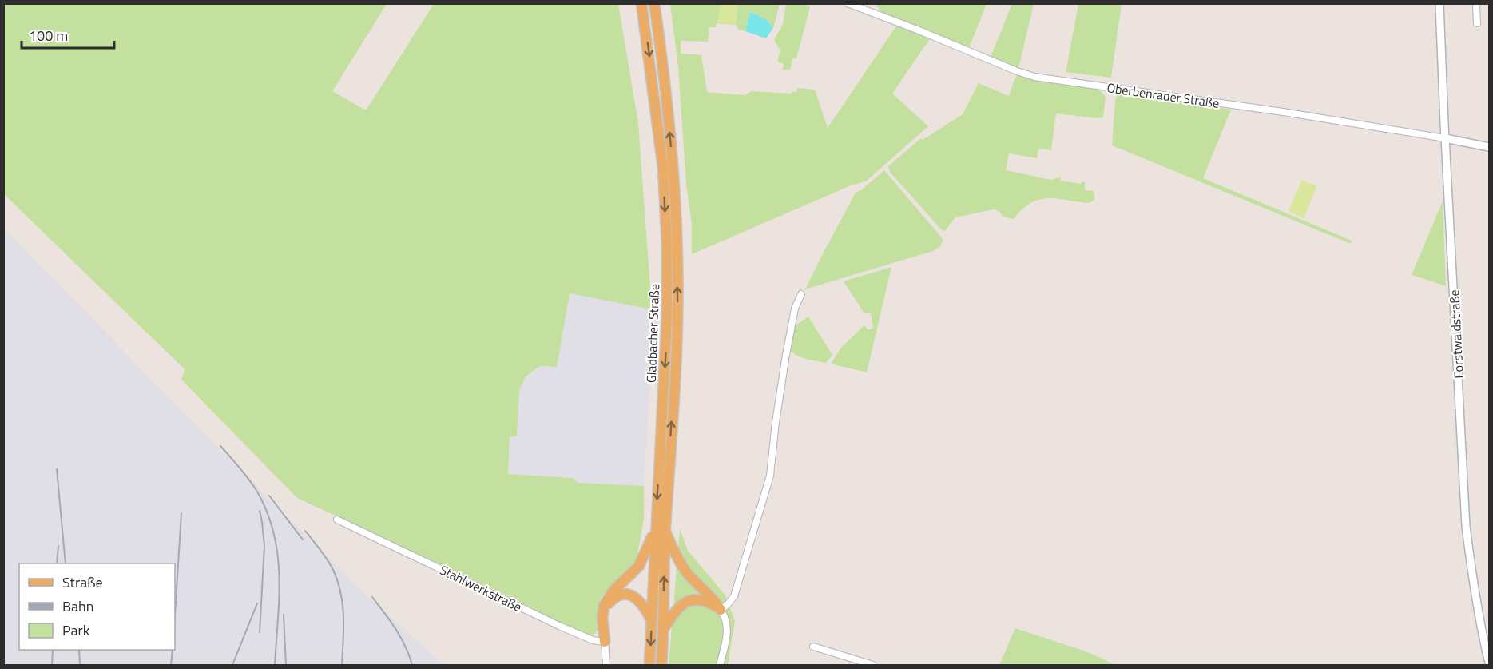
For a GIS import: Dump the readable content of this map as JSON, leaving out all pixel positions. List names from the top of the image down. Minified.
{"streets":{"main road":["Gladbacher Straße"],"street":["Oberbenrader Straße","Forstwaldstraße","Stahlwerkstraße"]},"crossings":[["Oberbenrader Straße","Forstwaldstraße"]],"legend":["Straße","Bahn","Park"],"scale_bar":"100 m"}
